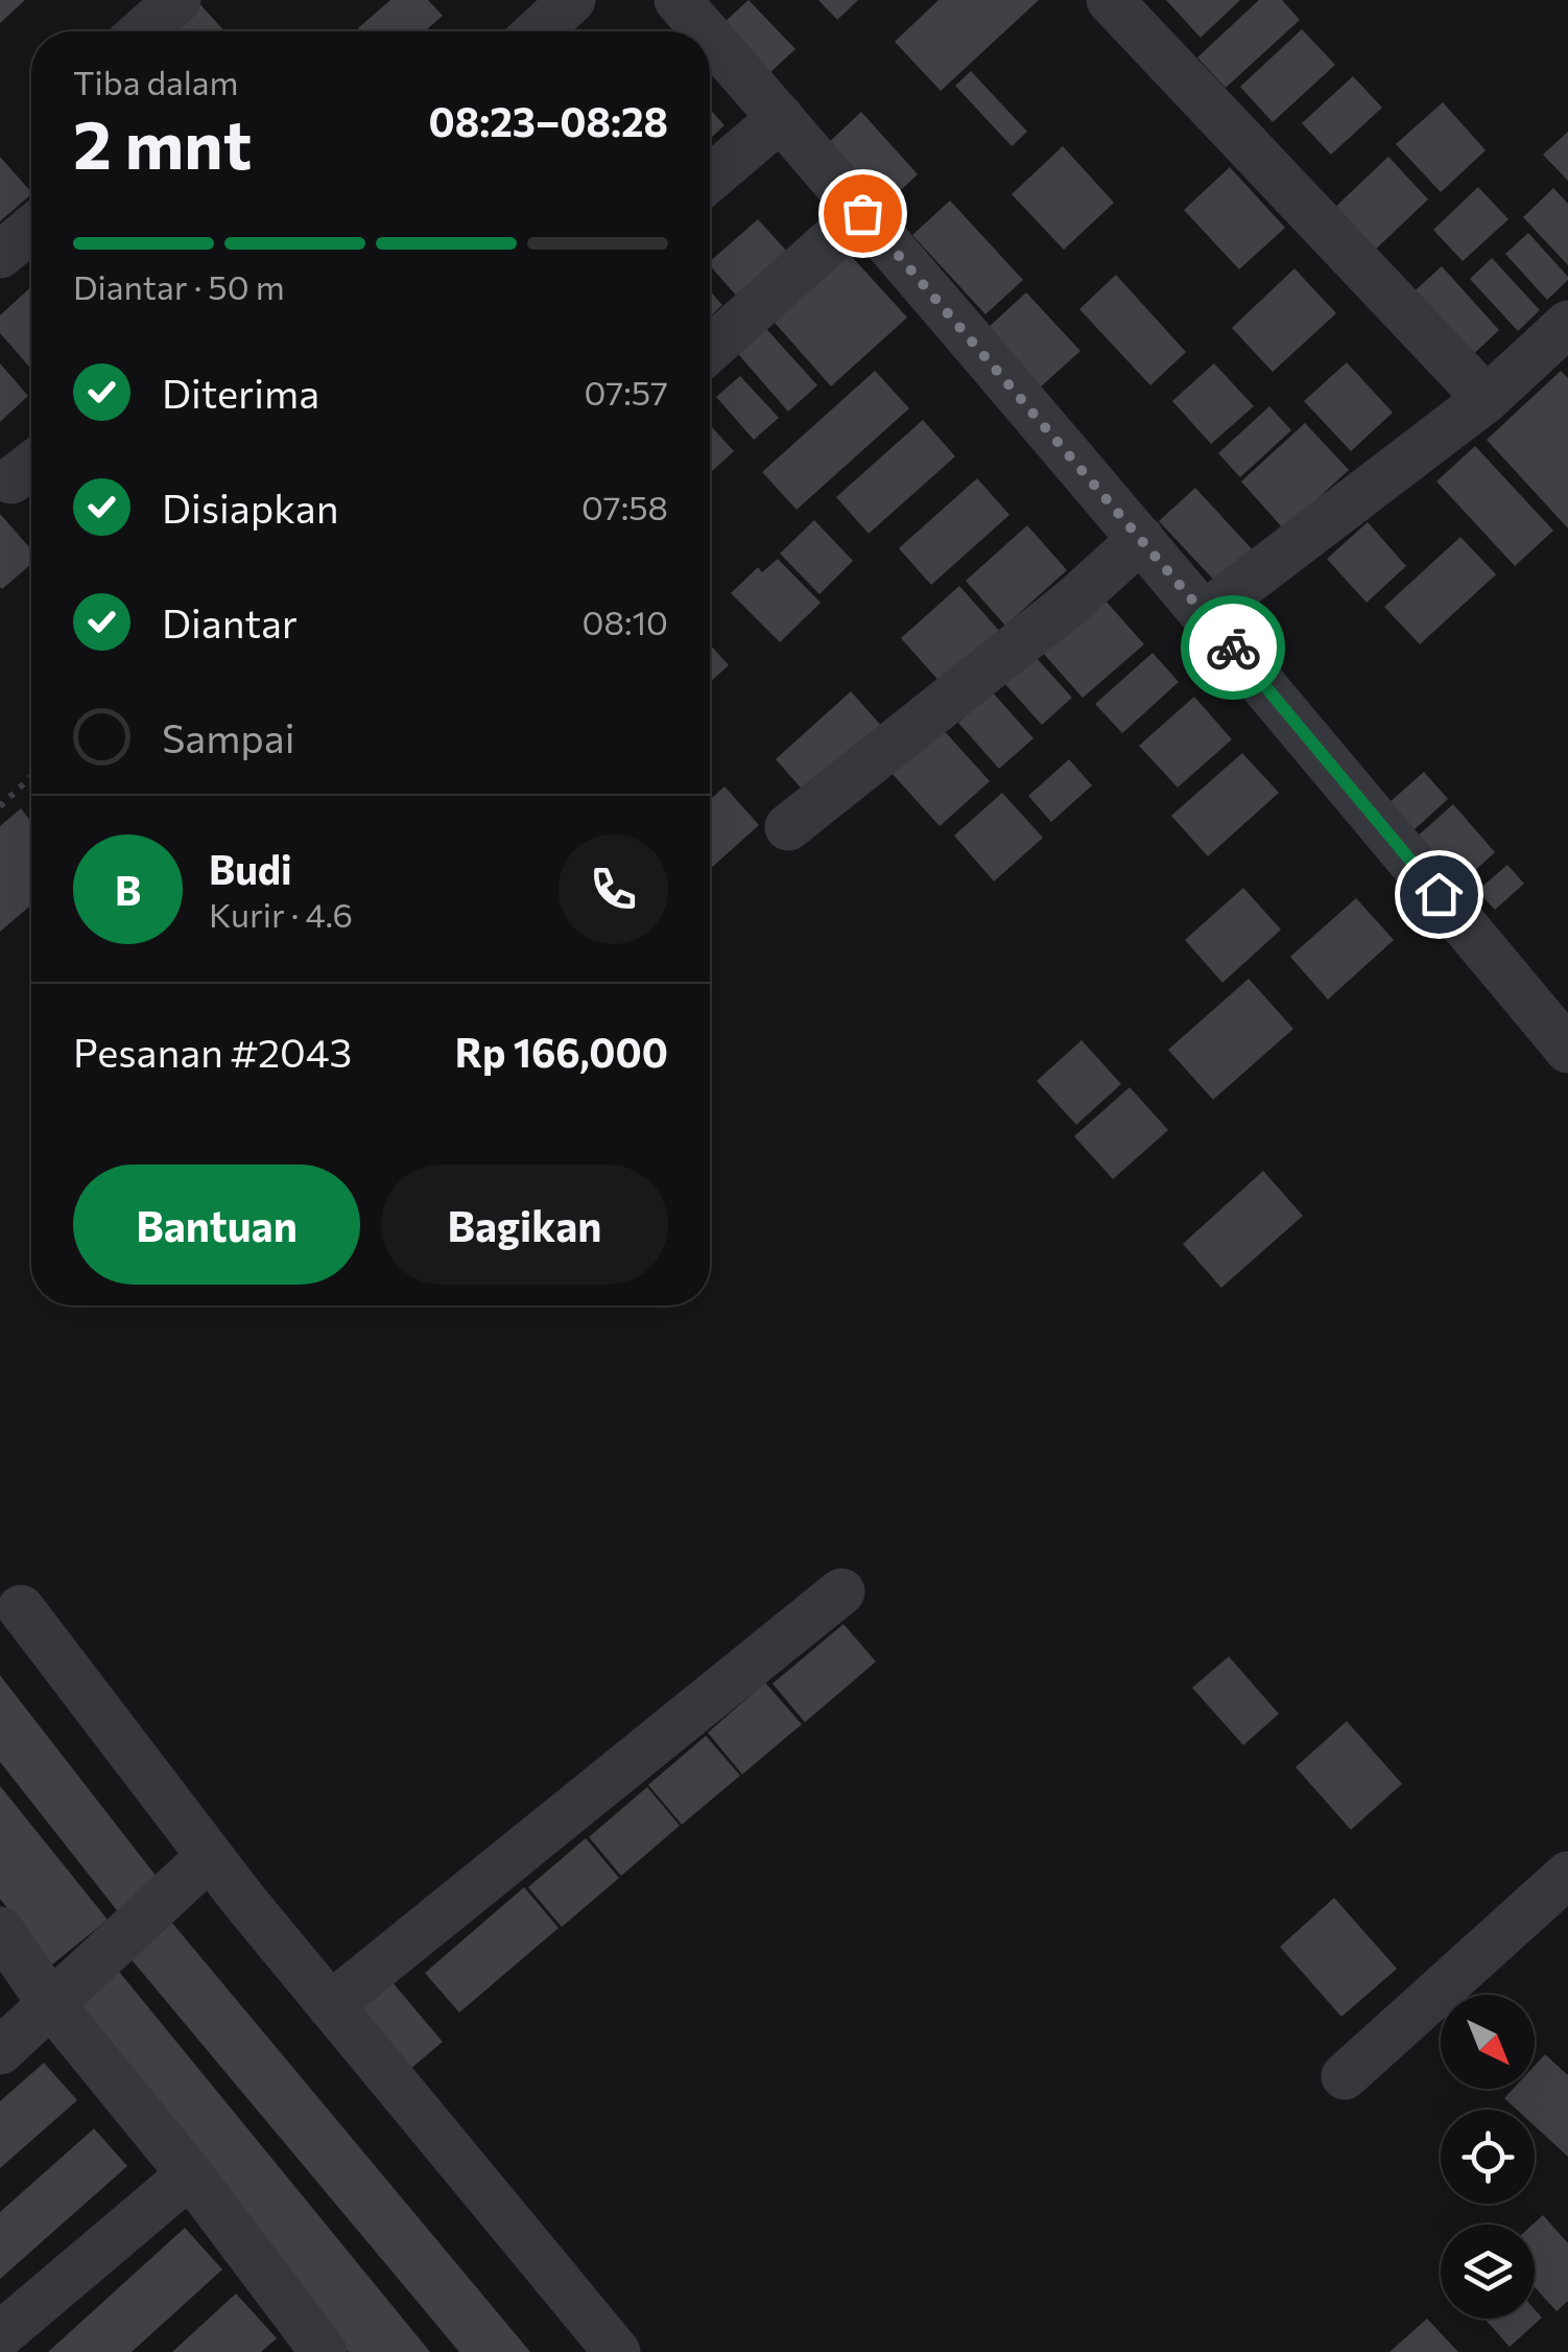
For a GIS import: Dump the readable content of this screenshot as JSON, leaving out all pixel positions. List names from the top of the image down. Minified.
{"north":"bottom right","page":{"heading":["2 mnt","Tiba dalam","08:23–08:28"],"panel":["Budi","Kurir · 4.6","Pesanan #2043","Rp 166,000"],"bar":"Diantar · 50 m","list":[["Diterima","07:57"],["Disiapkan","07:58"],["Diantar","08:10"],"Sampai"],"round":"B","buttons":["Bantuan","Bagikan"]}}
